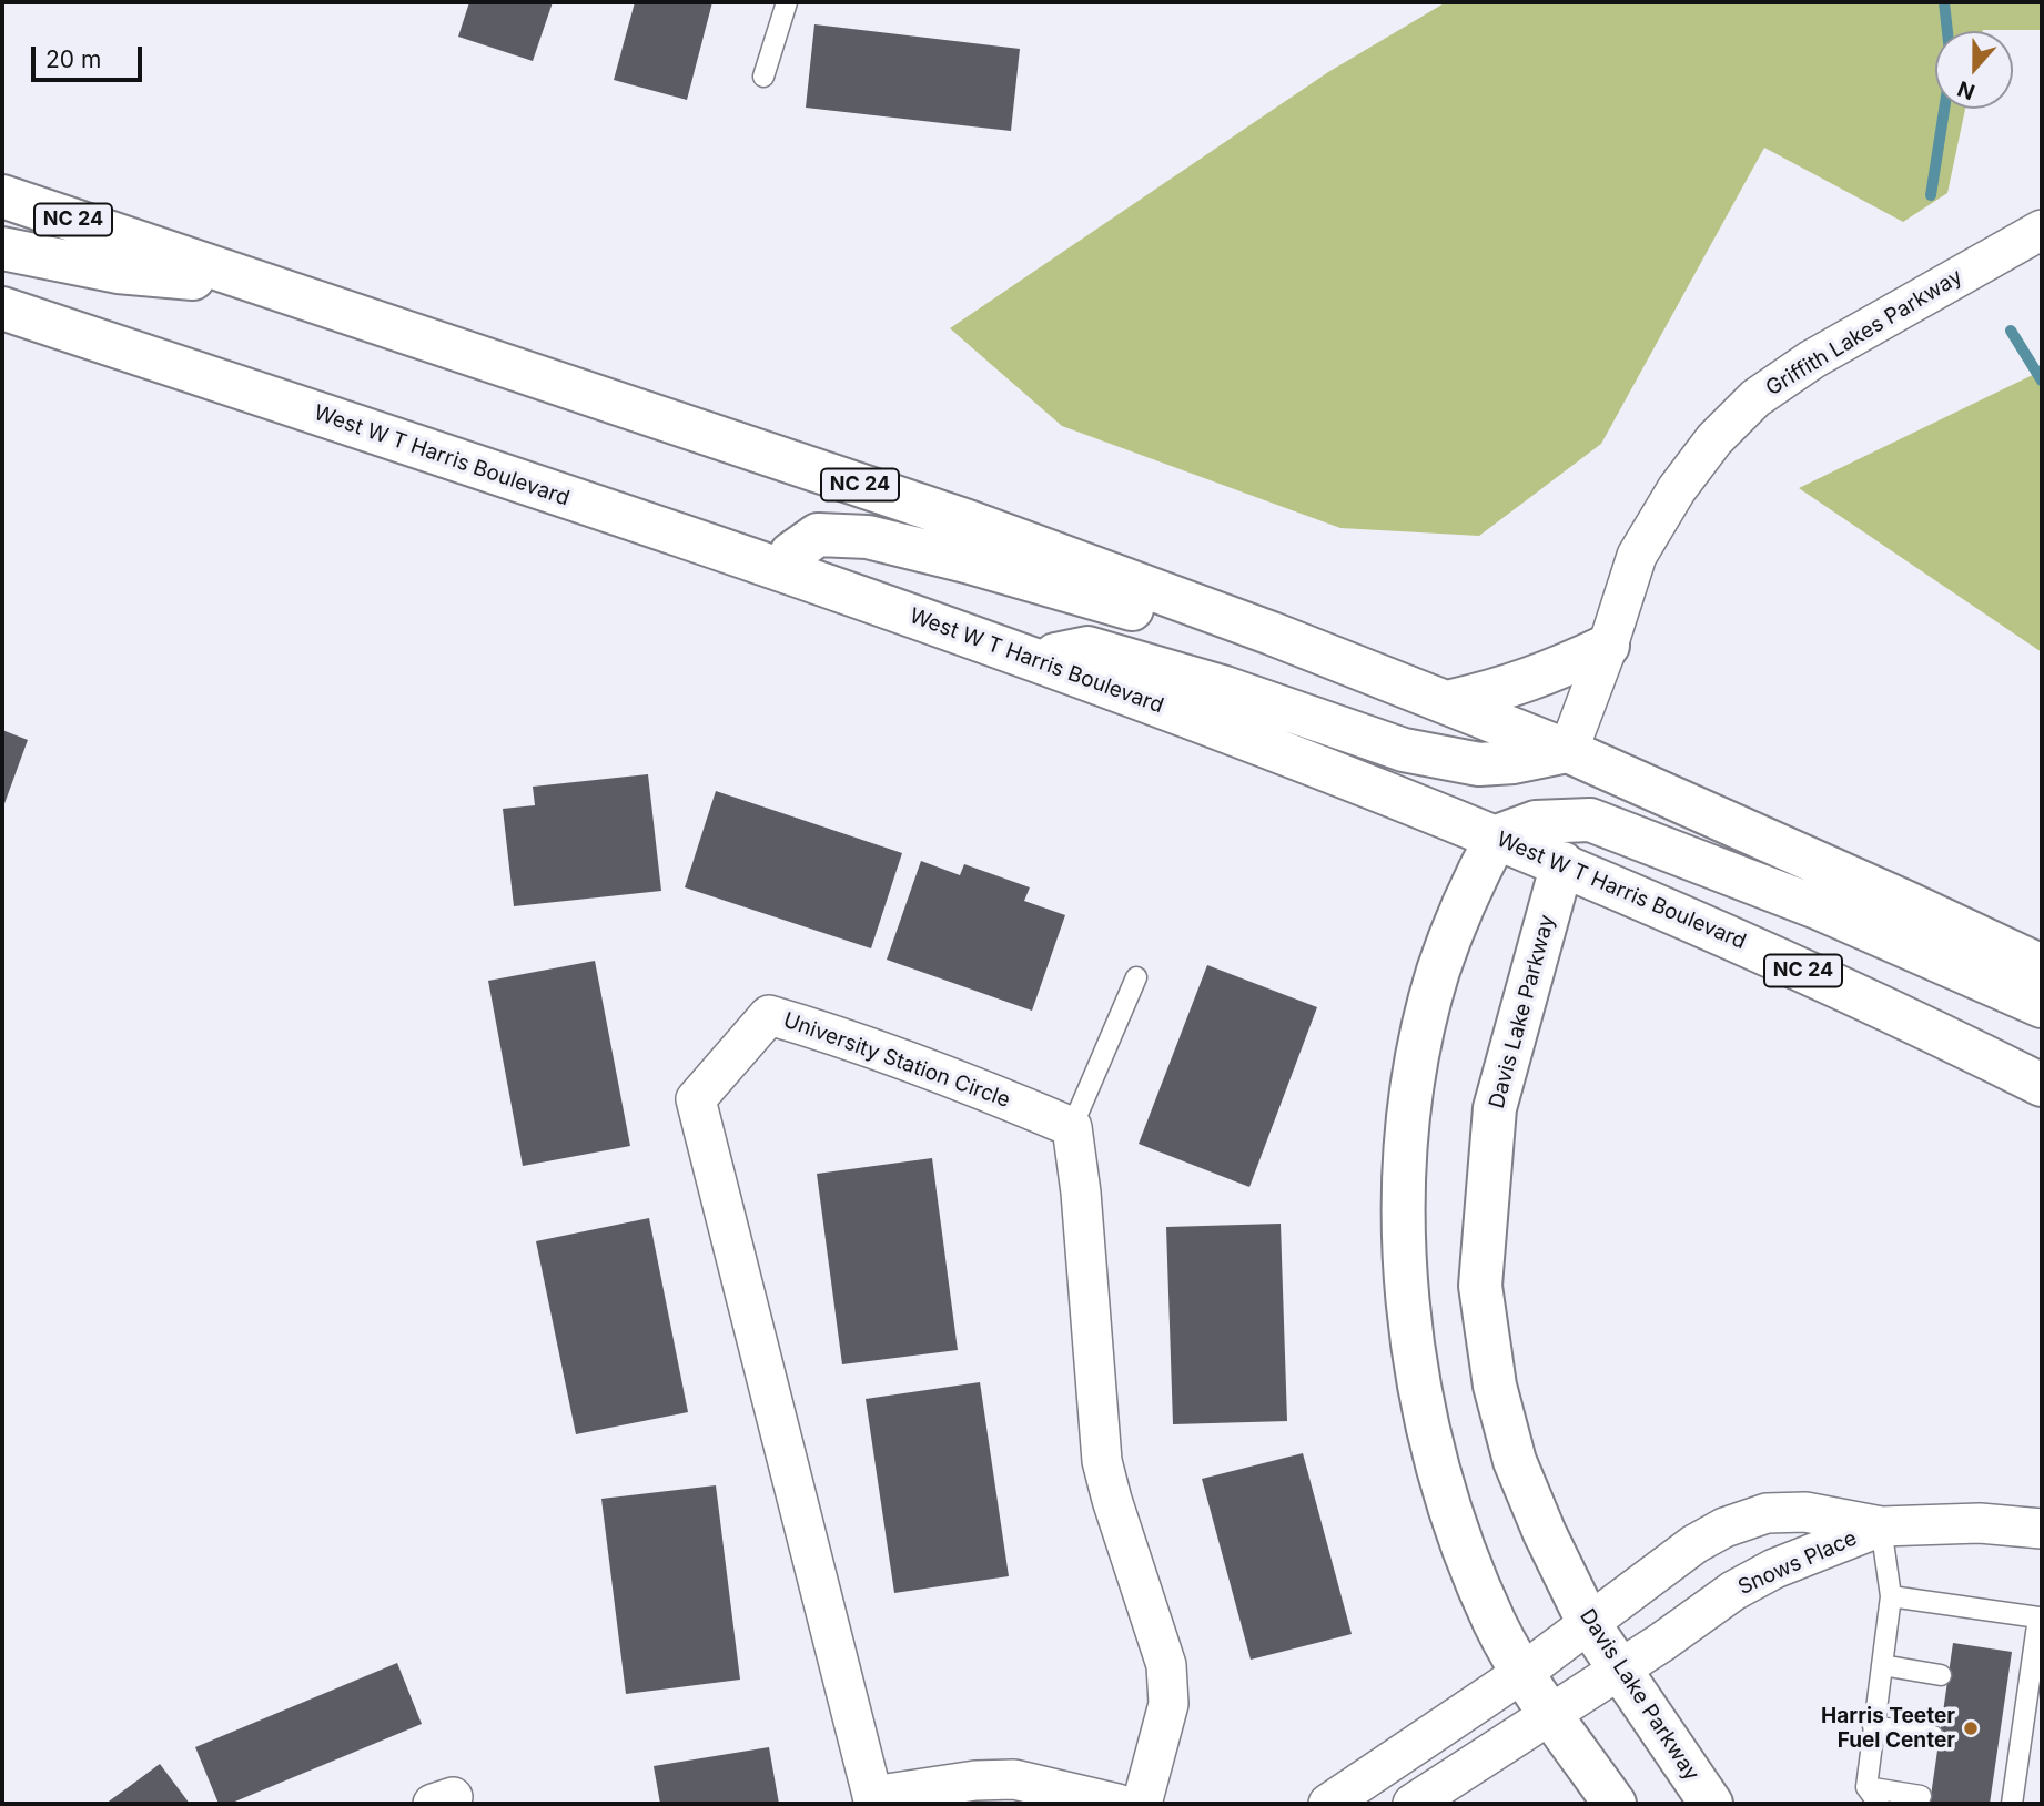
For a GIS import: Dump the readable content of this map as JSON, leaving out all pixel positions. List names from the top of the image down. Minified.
{"streets":{"main road":["NC 24","West W T Harris Boulevard","Davis Lake Parkway"],"street":["Griffith Lakes Parkway","University Station Circle","Snows Place"]},"crossings":[["NC 24","Griffith Lakes Parkway"],["West W T Harris Boulevard","Davis Lake Parkway"],["Davis Lake Parkway","Snows Place"]],"places":["Harris Teeter Fuel Center"],"scale_bar":"20 m","north":"bottom"}
